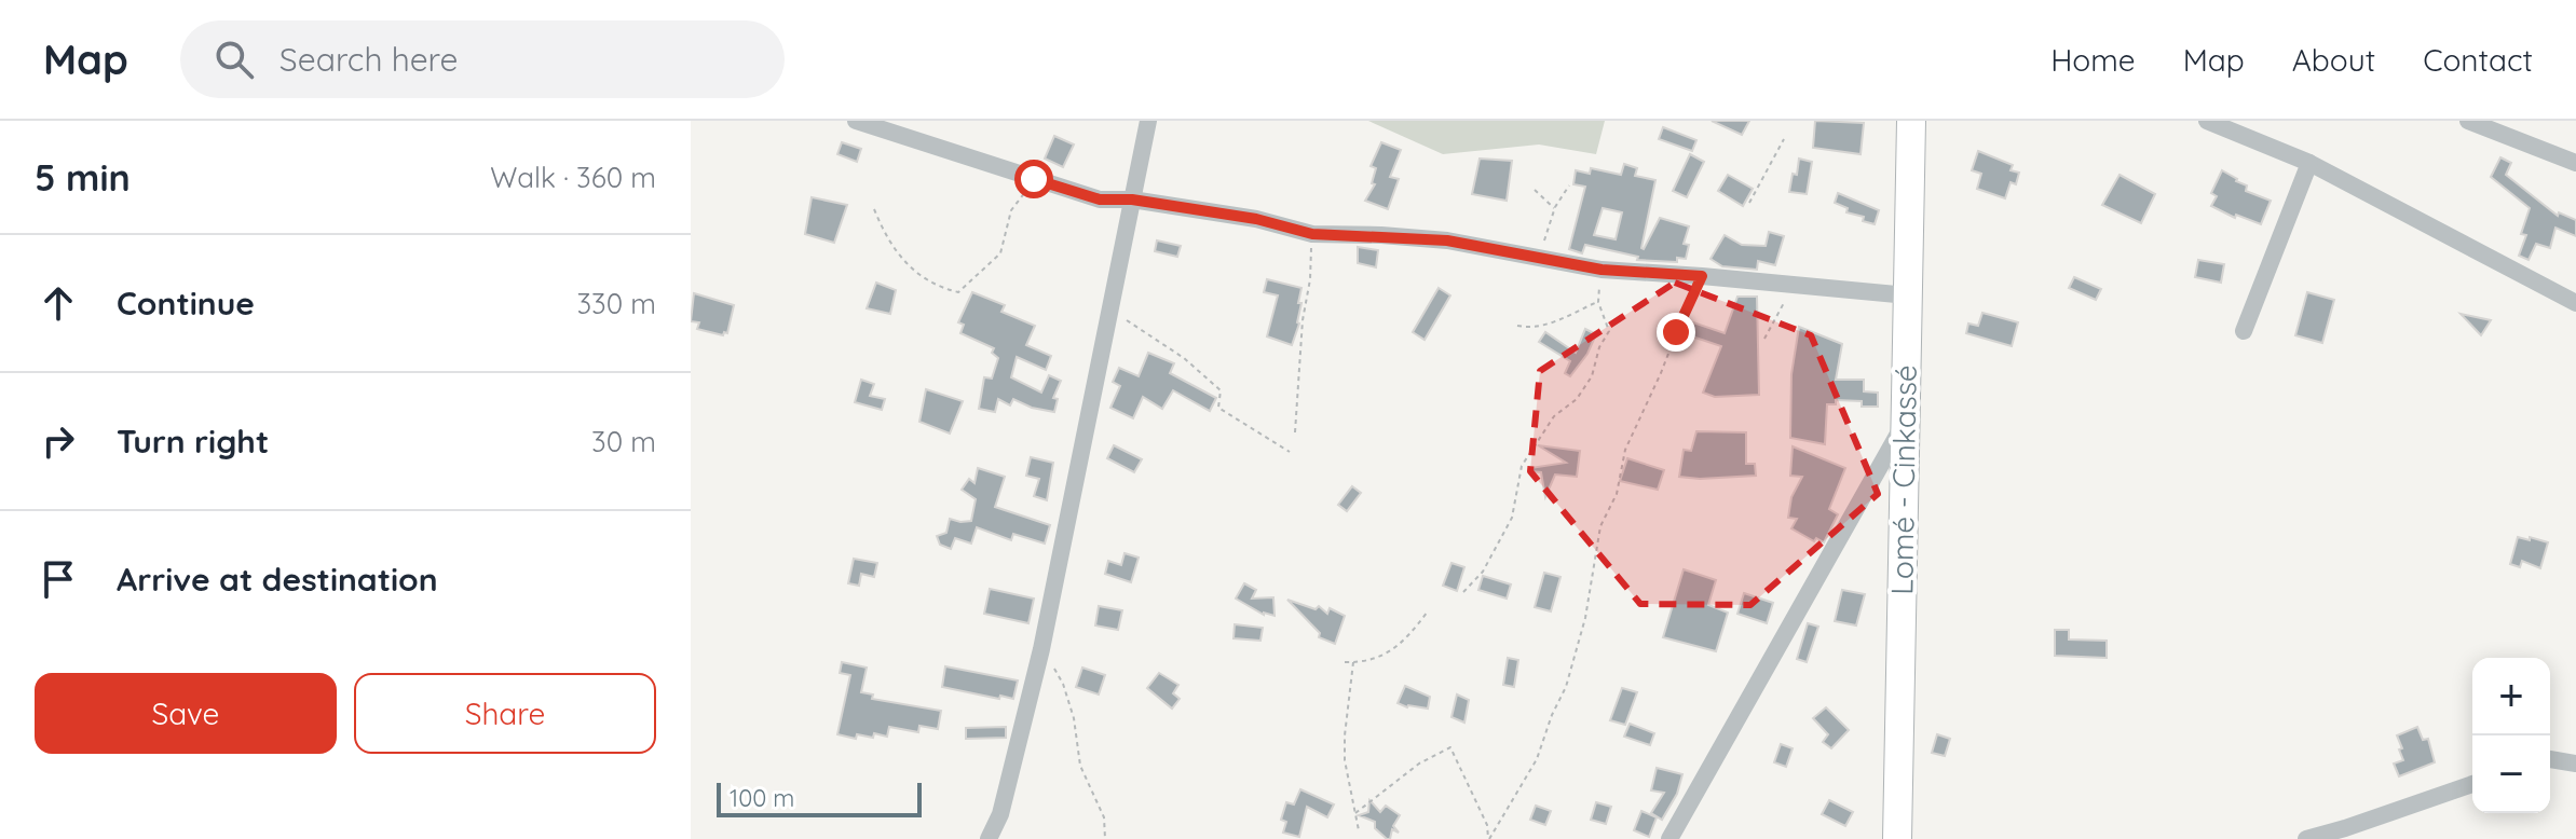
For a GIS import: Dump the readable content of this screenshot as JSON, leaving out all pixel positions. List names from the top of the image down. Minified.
{"streets":{"highway":["Lomé - Cinkassé"]},"scale_bar":"100 m","page":{"header":"Map","search":"Search here","nav":["Home","Map","About","Contact"],"heading":["5 min","Walk · 360 m"],"list":[["Continue","330 m"],["Turn right","30 m"],"Arrive at destination"],"buttons":["Save","Share"],"map_buttons":["+","−"],"scale":"100 m"}}
